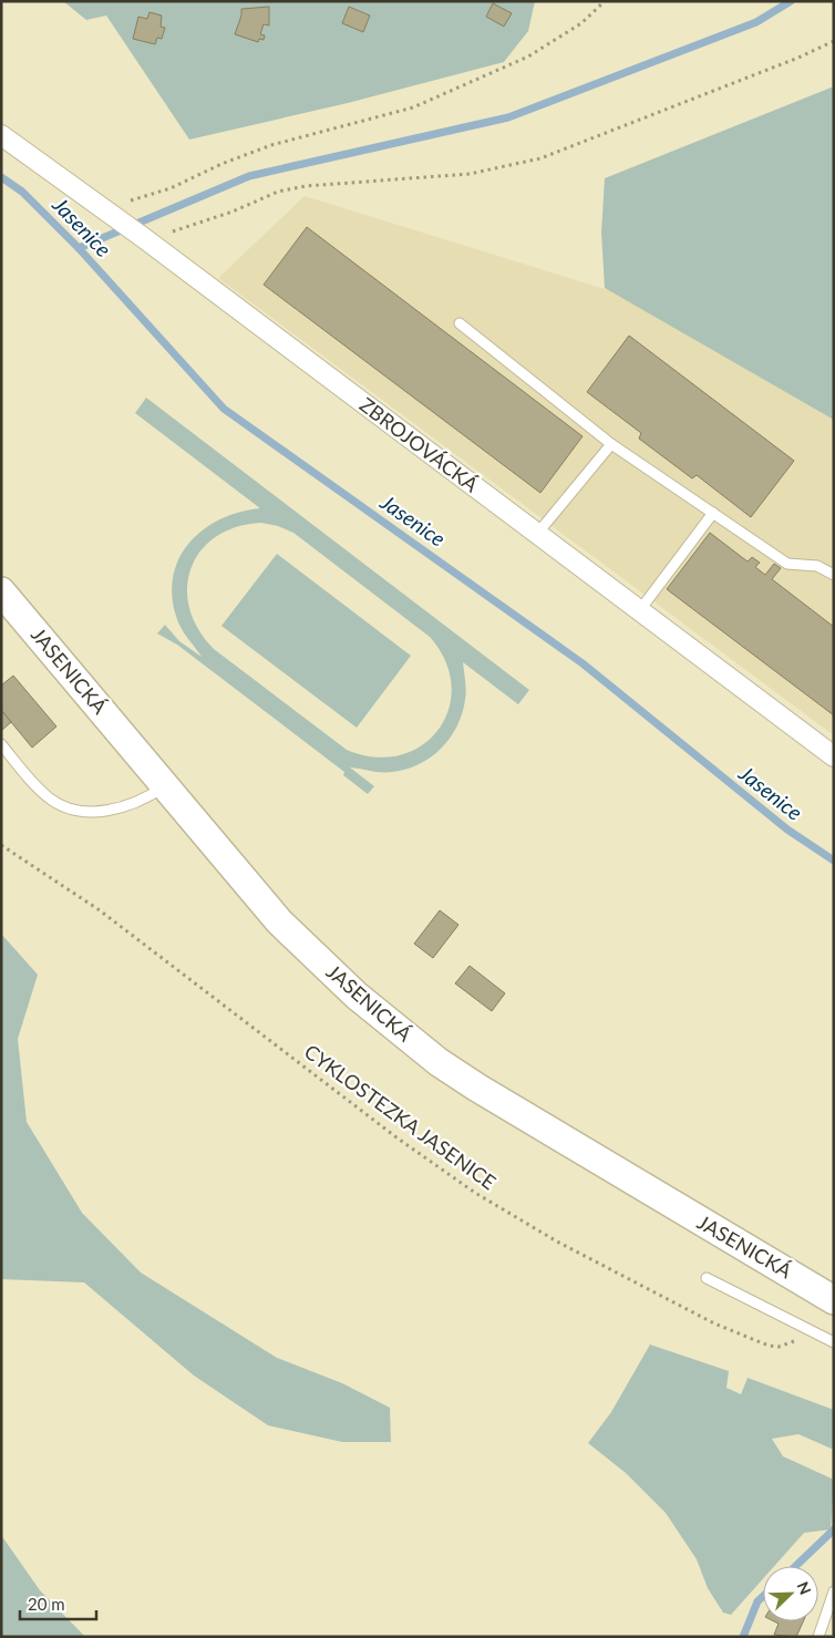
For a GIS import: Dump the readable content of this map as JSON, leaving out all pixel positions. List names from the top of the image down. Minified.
{"streets":{"street":["ZBROJOVÁCKÁ","JASENICKÁ"],"path":["CYKLOSTEZKA JASENICE"]},"water":["Jasenice"],"scale_bar":"20 m","north":"top right"}
